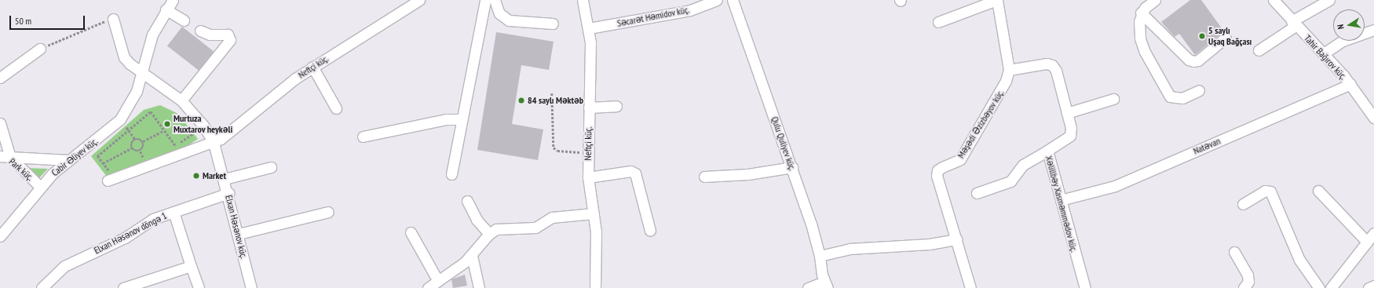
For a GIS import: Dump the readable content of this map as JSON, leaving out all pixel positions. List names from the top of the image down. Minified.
{"streets":{"street":["Səcarət Həmidov küç.","Tahir Bağırov küç.","Neftçi küç.","Məşədi Əzizbəyov küç.","Qulu Quliyev küç.","Natəvan","Cabir Əliyev küç.","Park küç.","Xəlillbəy Xasməmmədov küç.","Elxan Həsənov küç.","Elxan Həsənov döngə 1"]},"crossings":[["Səcarət Həmidov küç.","Neftçi küç."],["Tahir Bağırov küç.","Natəvan"],["Neftçi küç.","Elxan Həsənov küç."],["Məşədi Əzizbəyov küç.","Xəlillbəy Xasməmmədov küç."],["Natəvan","Xəlillbəy Xasməmmədov küç."],["Cabir Əliyev küç.","Park küç."],["Cabir Əliyev küç.","Elxan Həsənov küç."],["Elxan Həsənov küç.","Elxan Həsənov döngə 1"]],"places":["5 saylı Uşaq Bağçası","84 saylı Məktəb","Murtuza Muxtarov heykəli","Market"],"scale_bar":"50 m","north":"left"}
